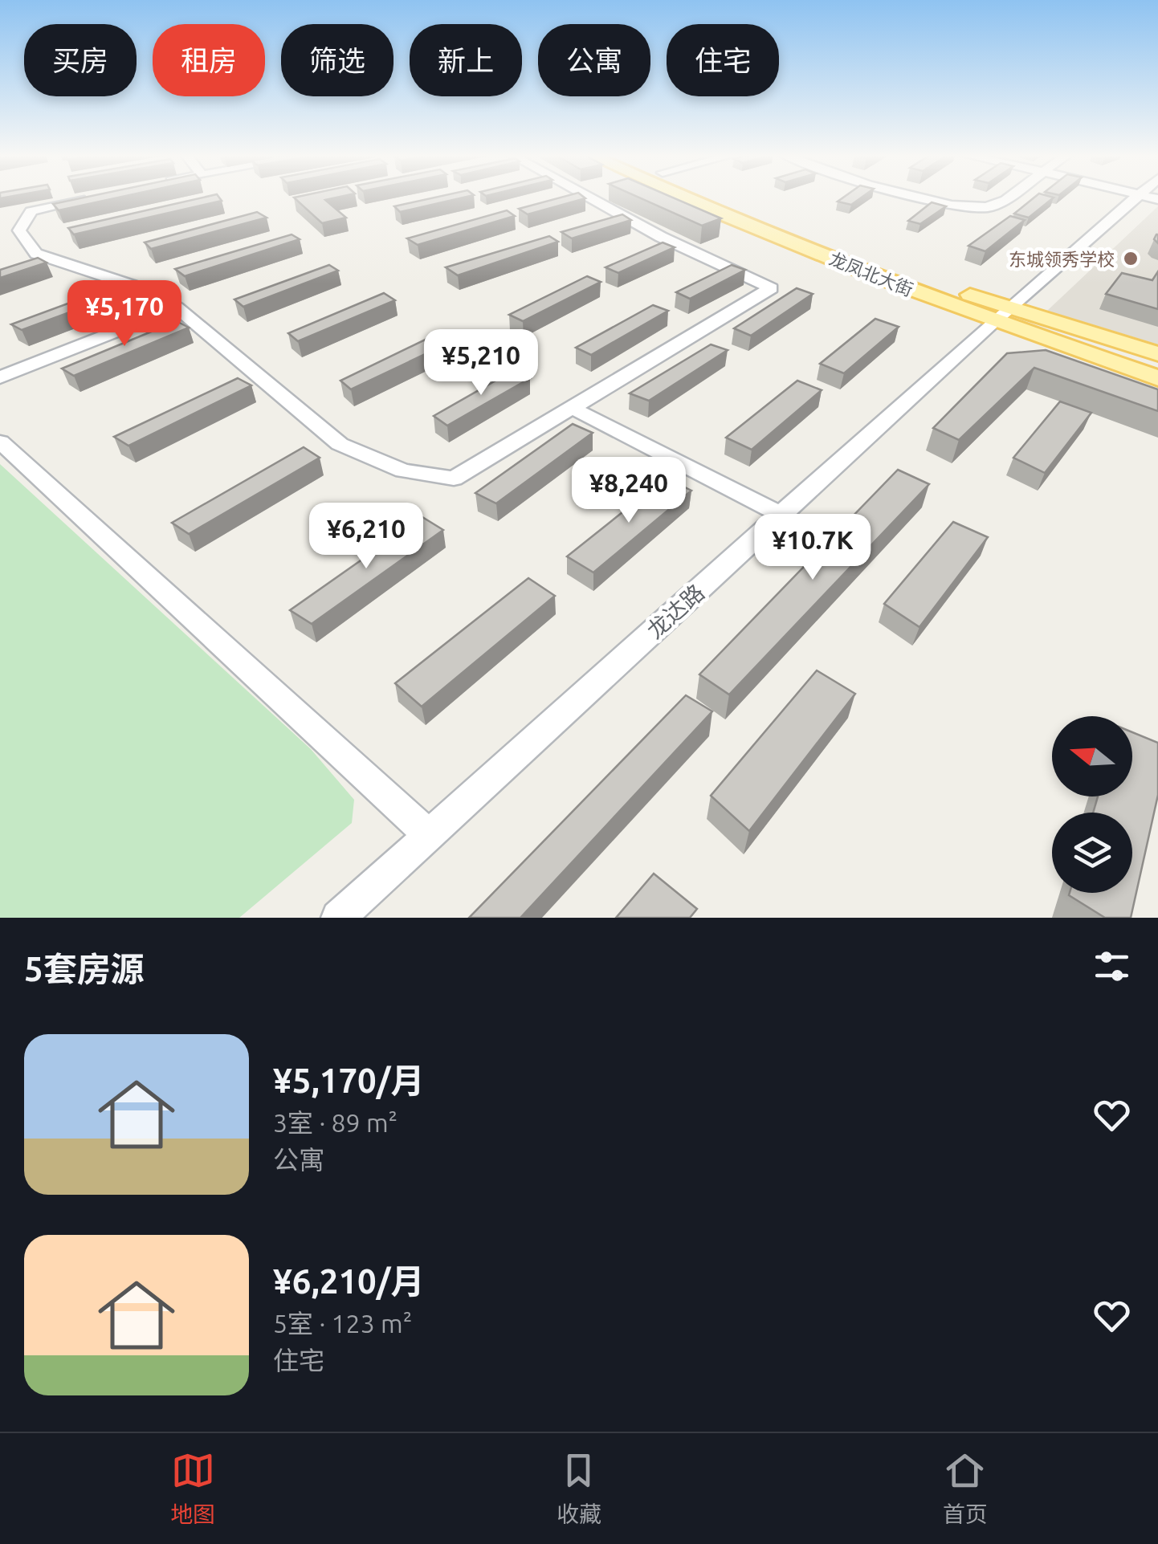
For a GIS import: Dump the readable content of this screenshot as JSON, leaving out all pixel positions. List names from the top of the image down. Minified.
{"streets":{"main road":["龙凤北大街"],"street":["龙达路"]},"crossings":[["龙凤北大街","龙达路"]],"places":["东城领秀学校"],"north":"left","page":{"chip":["买房","租房","筛选","新上","公寓","住宅"],"price":["¥5,170","¥5,210","¥8,240","¥6,210","¥10.7K"],"heading":"5套房源","list":[{"name":"¥5,170/月","note":"3室 · 89 m² · 公寓"},{"name":"¥6,210/月","note":"5室 · 123 m² · 住宅"}],"tabs":["地图","收藏","首页"]}}
